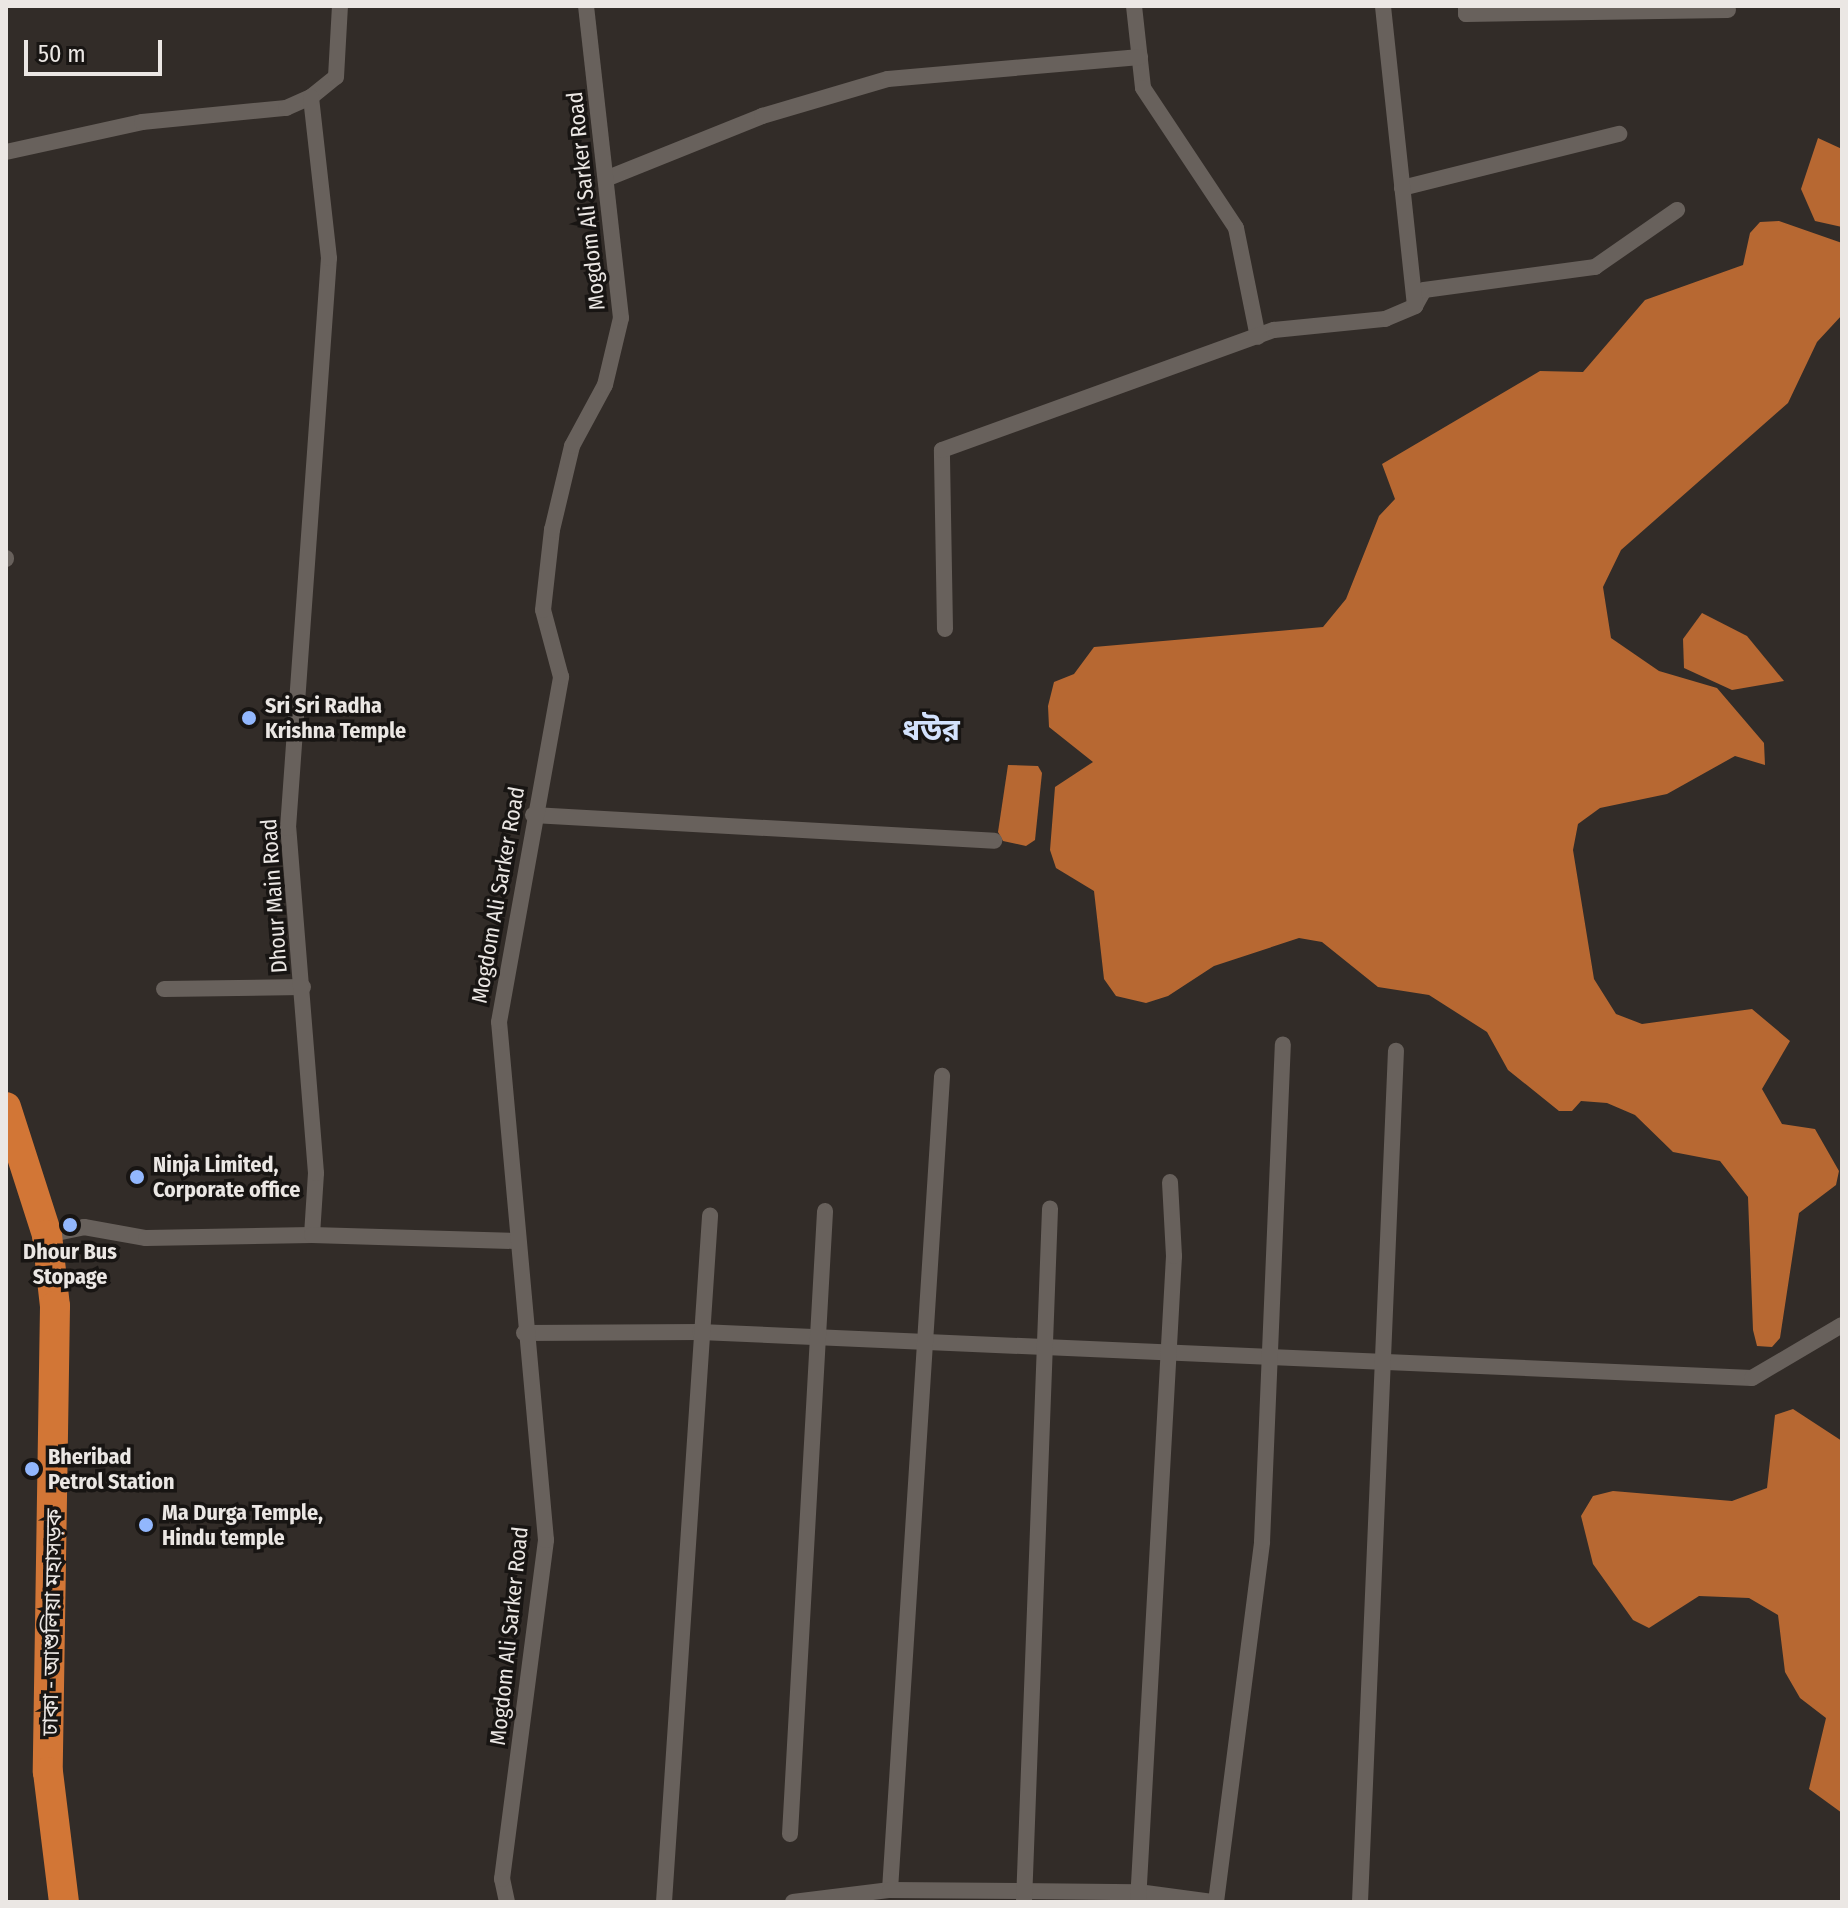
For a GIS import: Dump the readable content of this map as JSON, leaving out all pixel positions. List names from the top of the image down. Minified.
{"streets":{"highway":["ঢাকা - আশুলিয়া মহাসড়ক"],"street":["Mogdom Ali Sarker Road","Dhour Main Road"]},"districts":["ধউর"],"places":["Sri Sri Radha Krishna Temple","Ninja Limited, Corporate office","Dhour Bus Stopage","Bheribad Petrol Station","Ma Durga Temple, Hindu temple"],"scale_bar":"50 m"}
